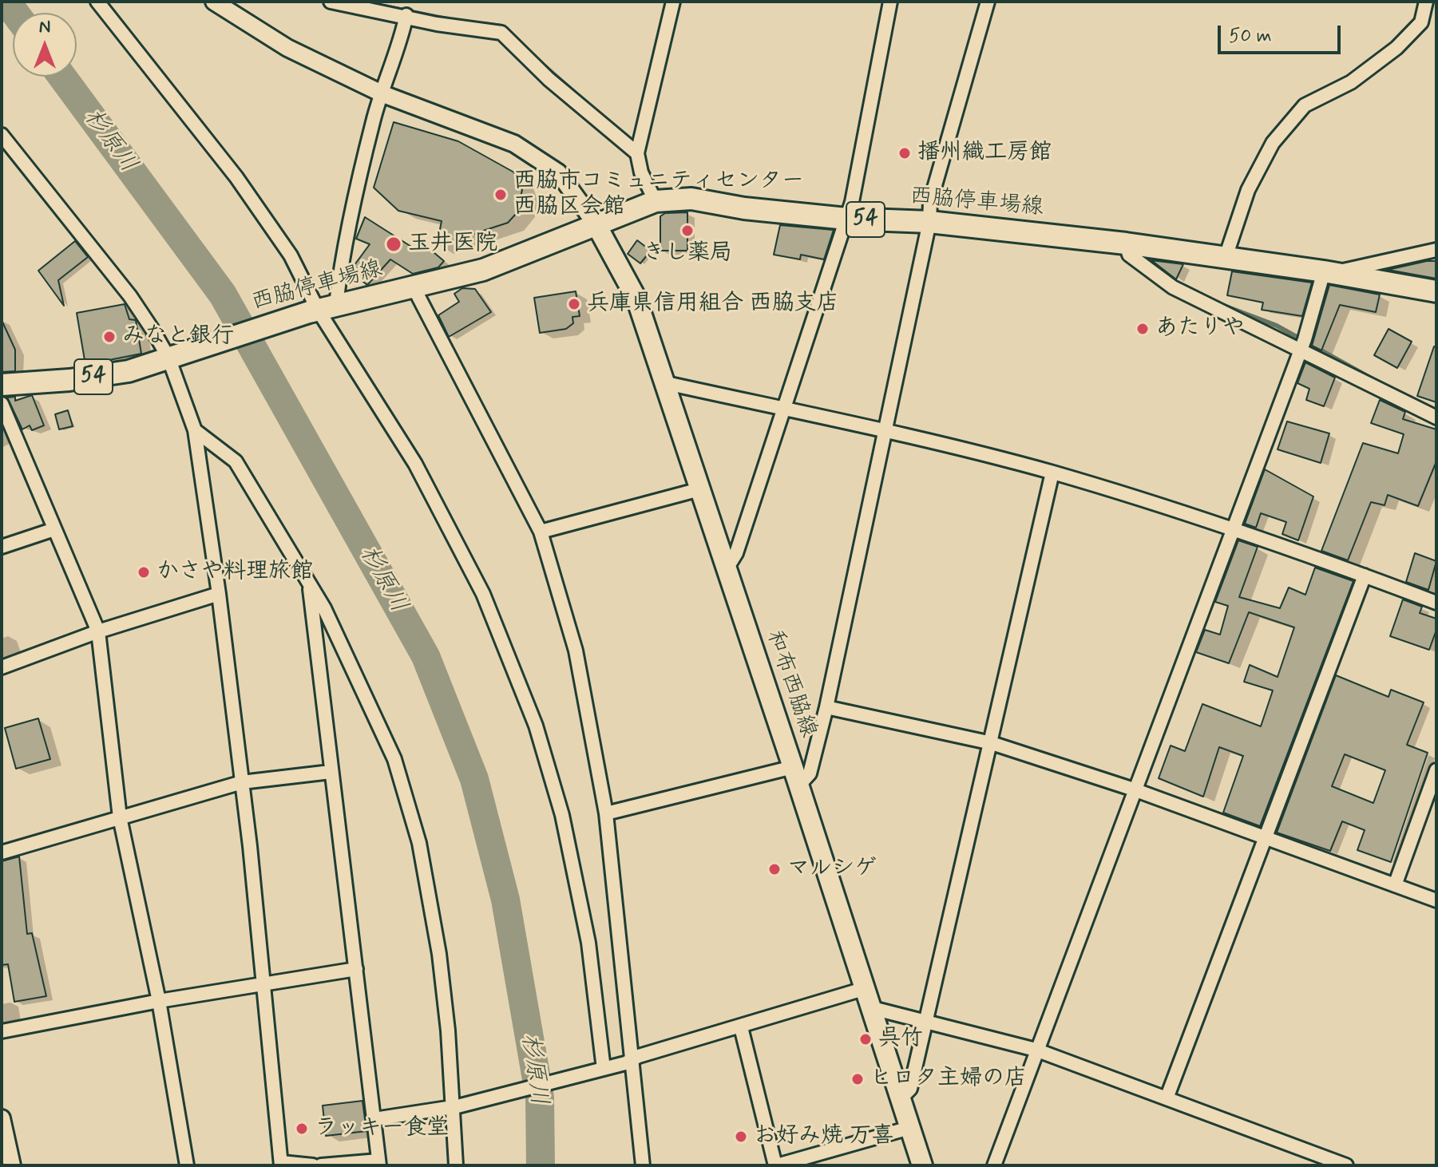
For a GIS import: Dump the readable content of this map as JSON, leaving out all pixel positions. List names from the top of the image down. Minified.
{"streets":{"main road":["西脇停車場線","54","和布西脇線"]},"crossings":[["西脇停車場線","和布西脇線"]],"water":["杉原川"],"places":["播州織工房館","西脇市コミュニティセンター 西脇区会館","きし薬局","玉井医院","兵庫県信用組合 西脇支店","あたりや","みなと銀行","かさや料理旅館","マルシゲ","呉竹","ヒロタ主婦の店","ラッキー食堂","お好み焼 万喜"],"scale_bar":"50 m","north":"top"}
